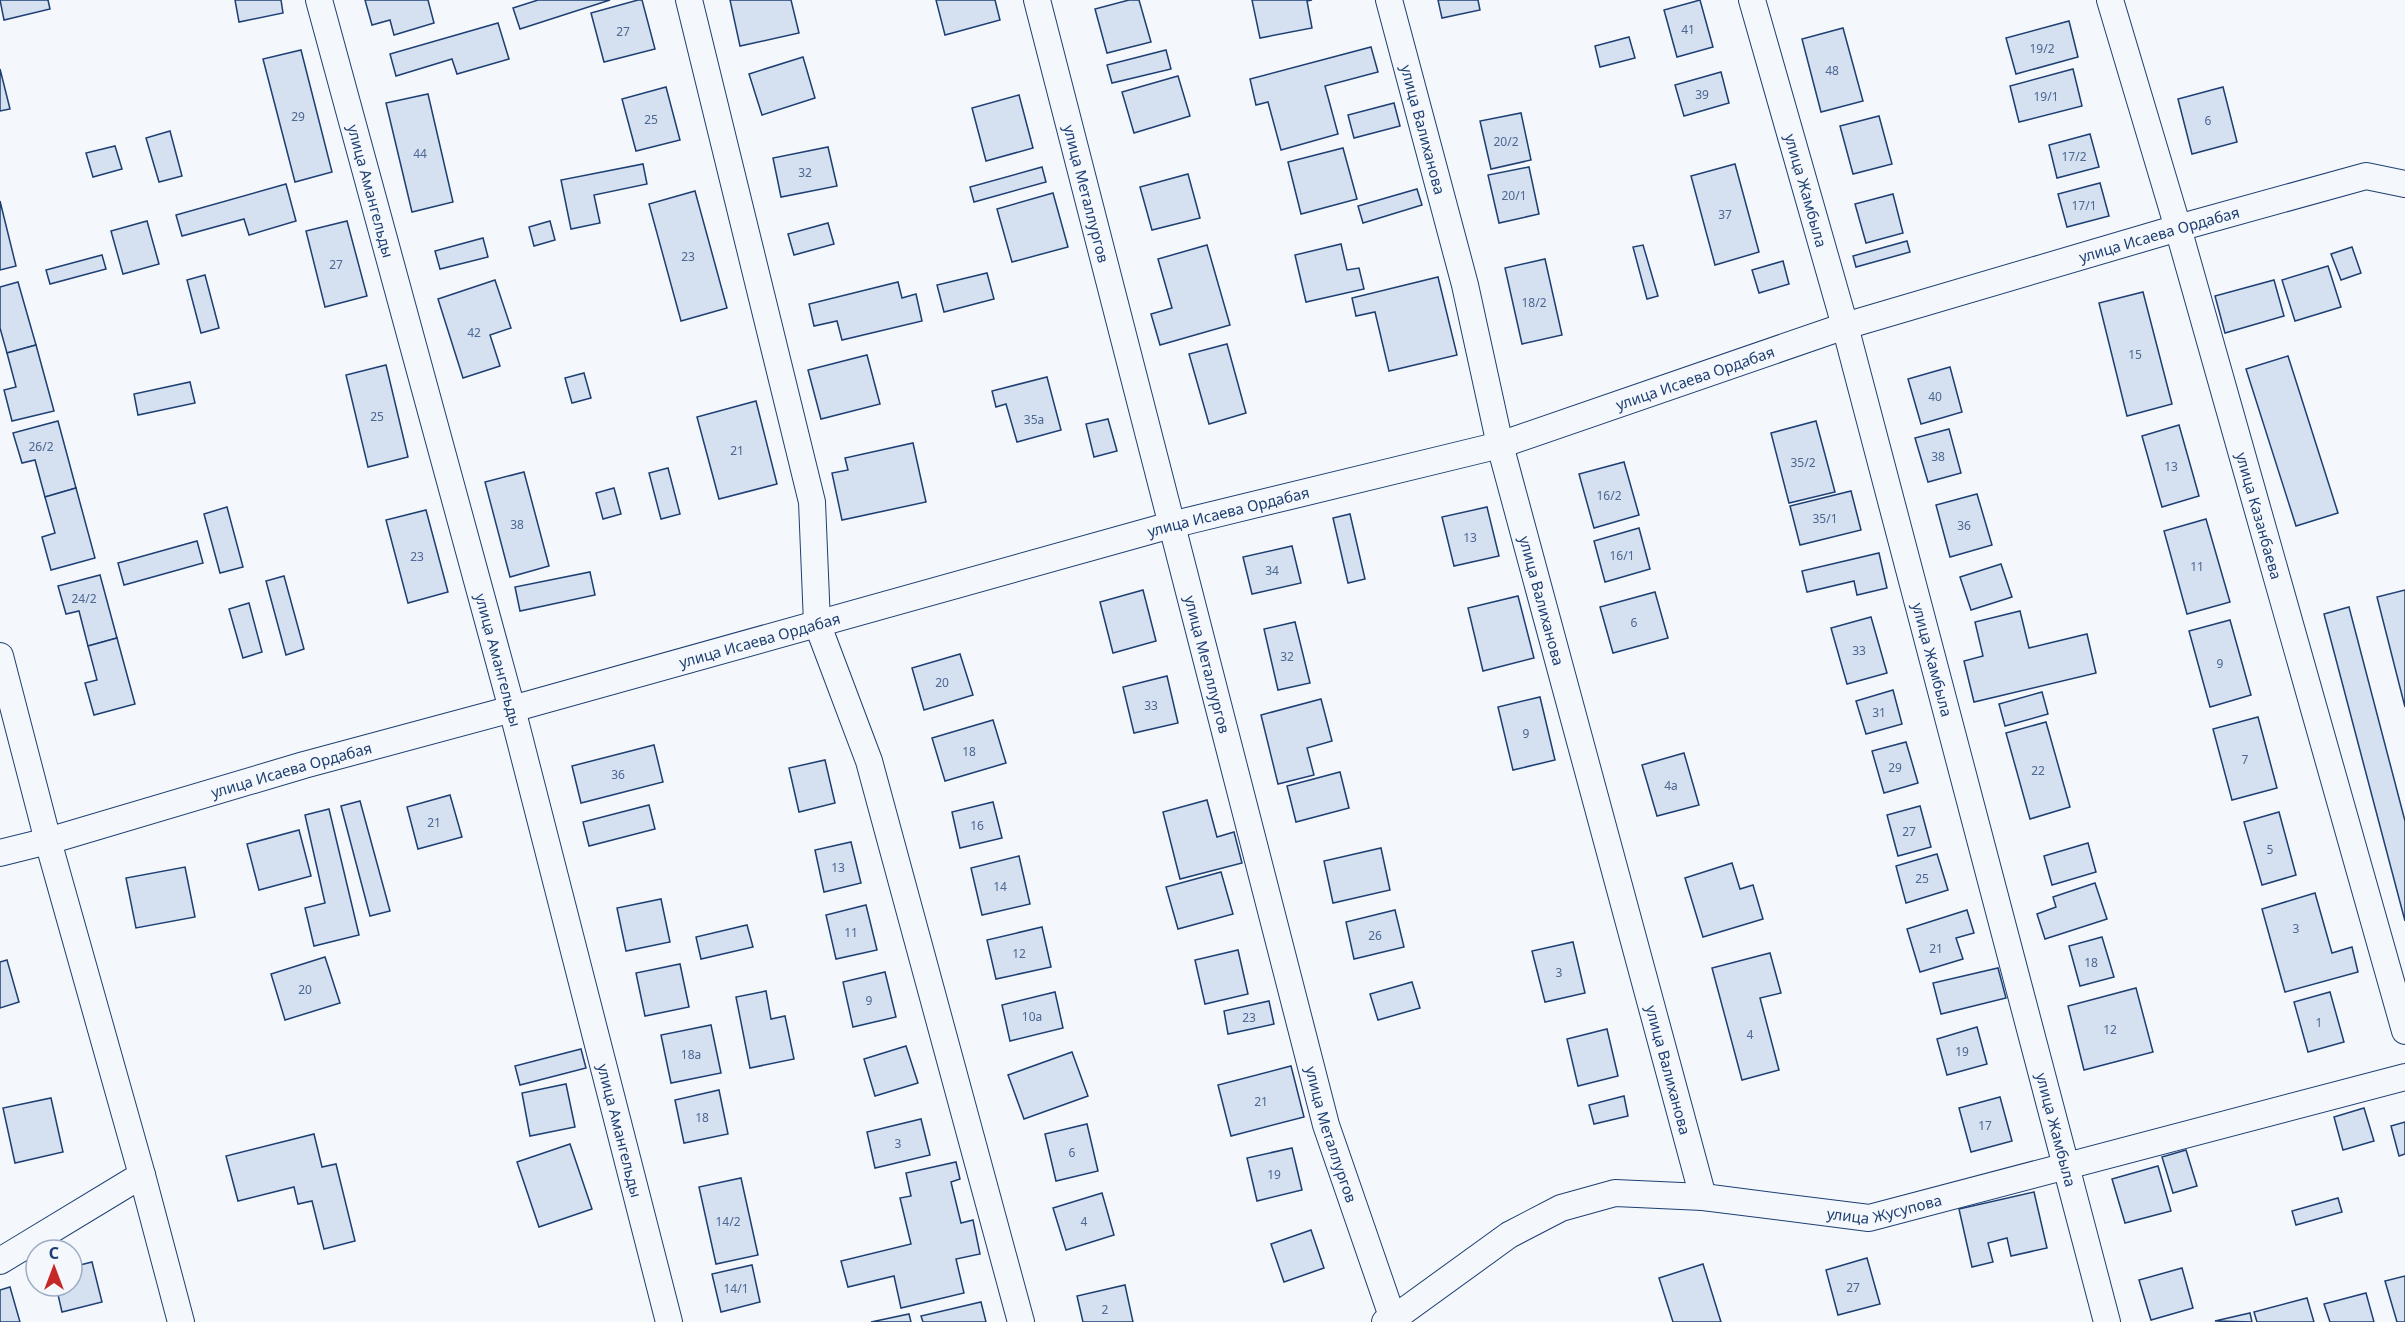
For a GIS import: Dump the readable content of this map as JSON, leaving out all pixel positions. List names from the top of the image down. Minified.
{"streets":{"street":["улица Валиханова","улица Амангельды","улица Жамбыла","улица Металлургов","улица Исаева Ордабая","улица Казанбаева","улица Жусупова"]},"crossings":[["улица Валиханова","улица Исаева Ордабая"],["улица Валиханова","улица Жусупова"],["улица Амангельды","улица Исаева Ордабая"],["улица Жамбыла","улица Исаева Ордабая"],["улица Жамбыла","улица Жусупова"],["улица Металлургов","улица Исаева Ордабая"],["улица Металлургов","улица Жусупова"],["улица Исаева Ордабая","улица Казанбаева"]],"house_numbers":["41","27","19/2","48","39","19/1","29","25","6","20/2","44","17/2","32","20/1","17/1","37","23","27","18/2","42","15","40","25","35а","26/2","21","38","35/2","13","16/2","35/1","38","36","13","16/1","23","11","34","24/2","6","33","32","9","20","33","31","9","18","7","29","22","36","4а","21","16","27","5","13","25","14","3","11","26","21","12","18","3","20","9","10а","23","1","12","4","19","18а","21","18","17","3","6","19","14/2","4","27","14/1","2"],"north":"top"}
